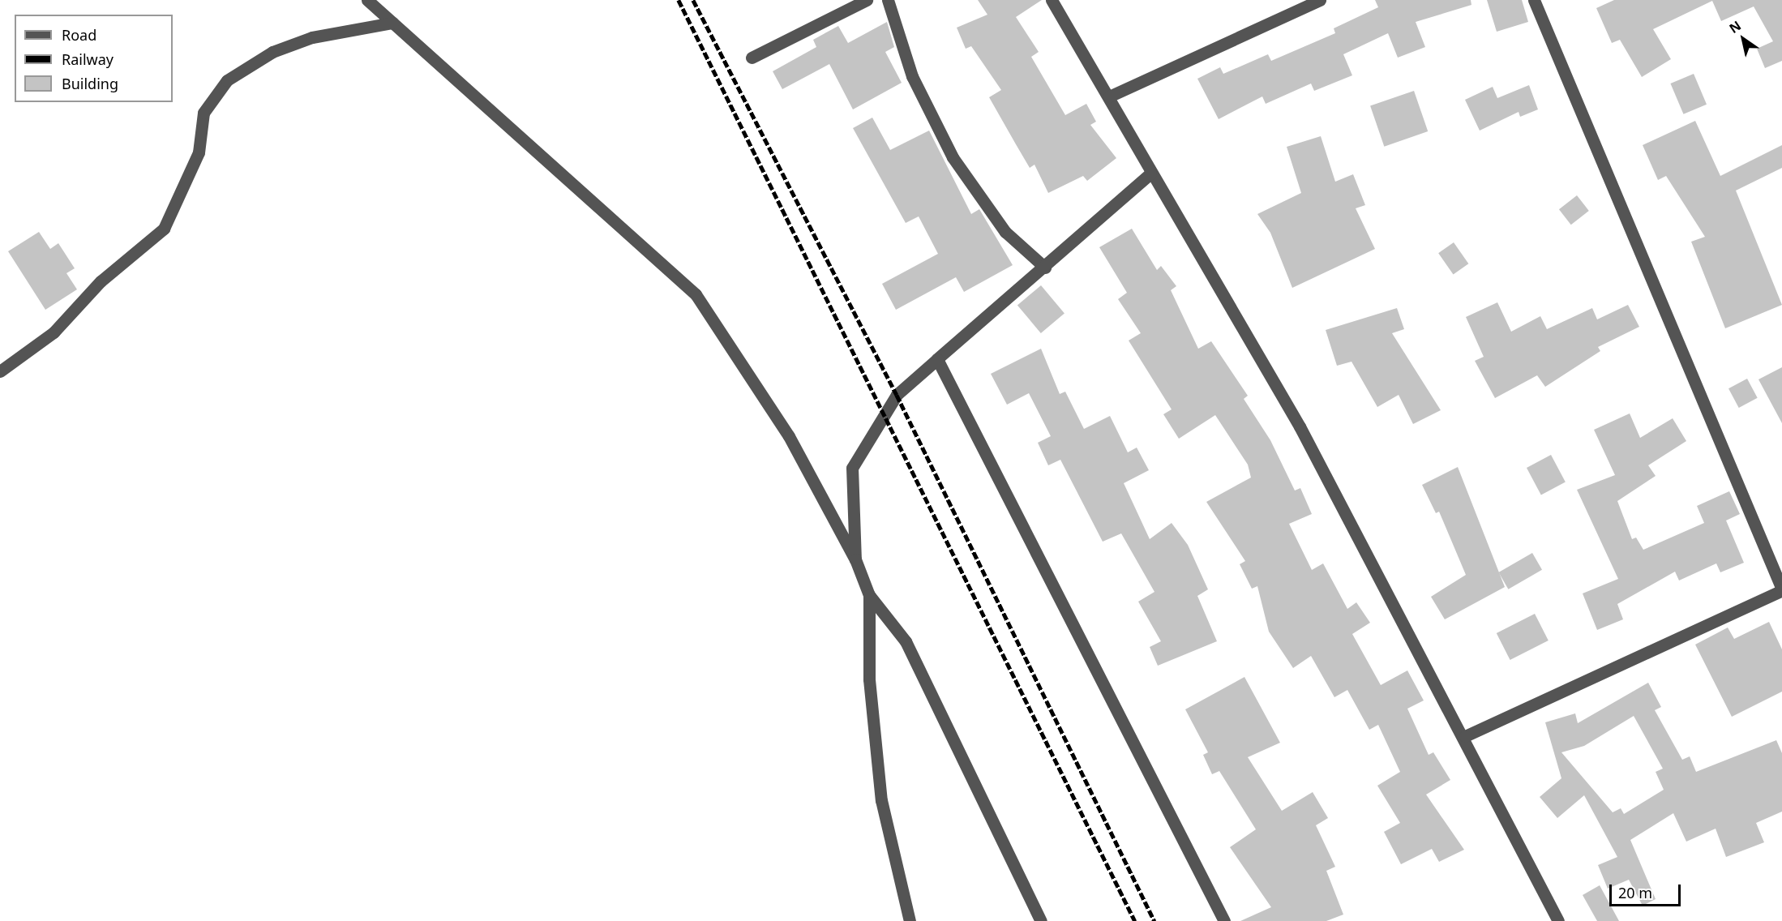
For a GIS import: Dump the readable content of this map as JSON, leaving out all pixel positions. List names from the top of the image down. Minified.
{"legend":["Road","Railway","Building"],"scale_bar":"20 m","north":"top left"}
